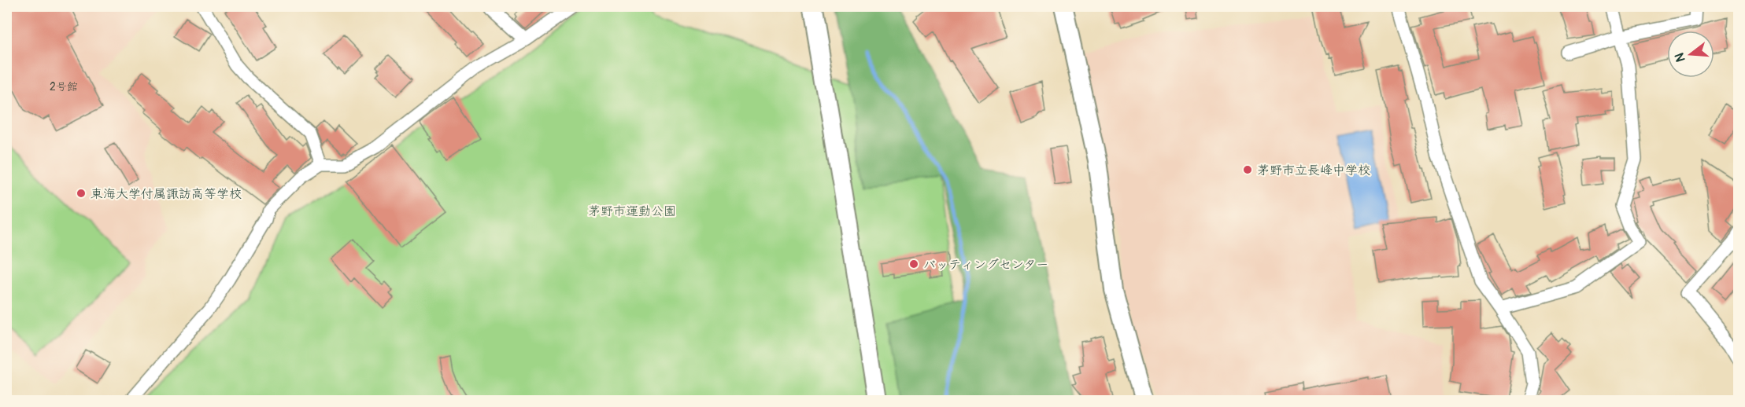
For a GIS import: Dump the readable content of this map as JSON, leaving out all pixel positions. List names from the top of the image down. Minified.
{"parks":["茅野市運動公園"],"places":["茅野市立長峰中学校","東海大学付属諏訪高等学校","バッティングセンター"],"house_numbers":["2号館"],"north":"left"}
